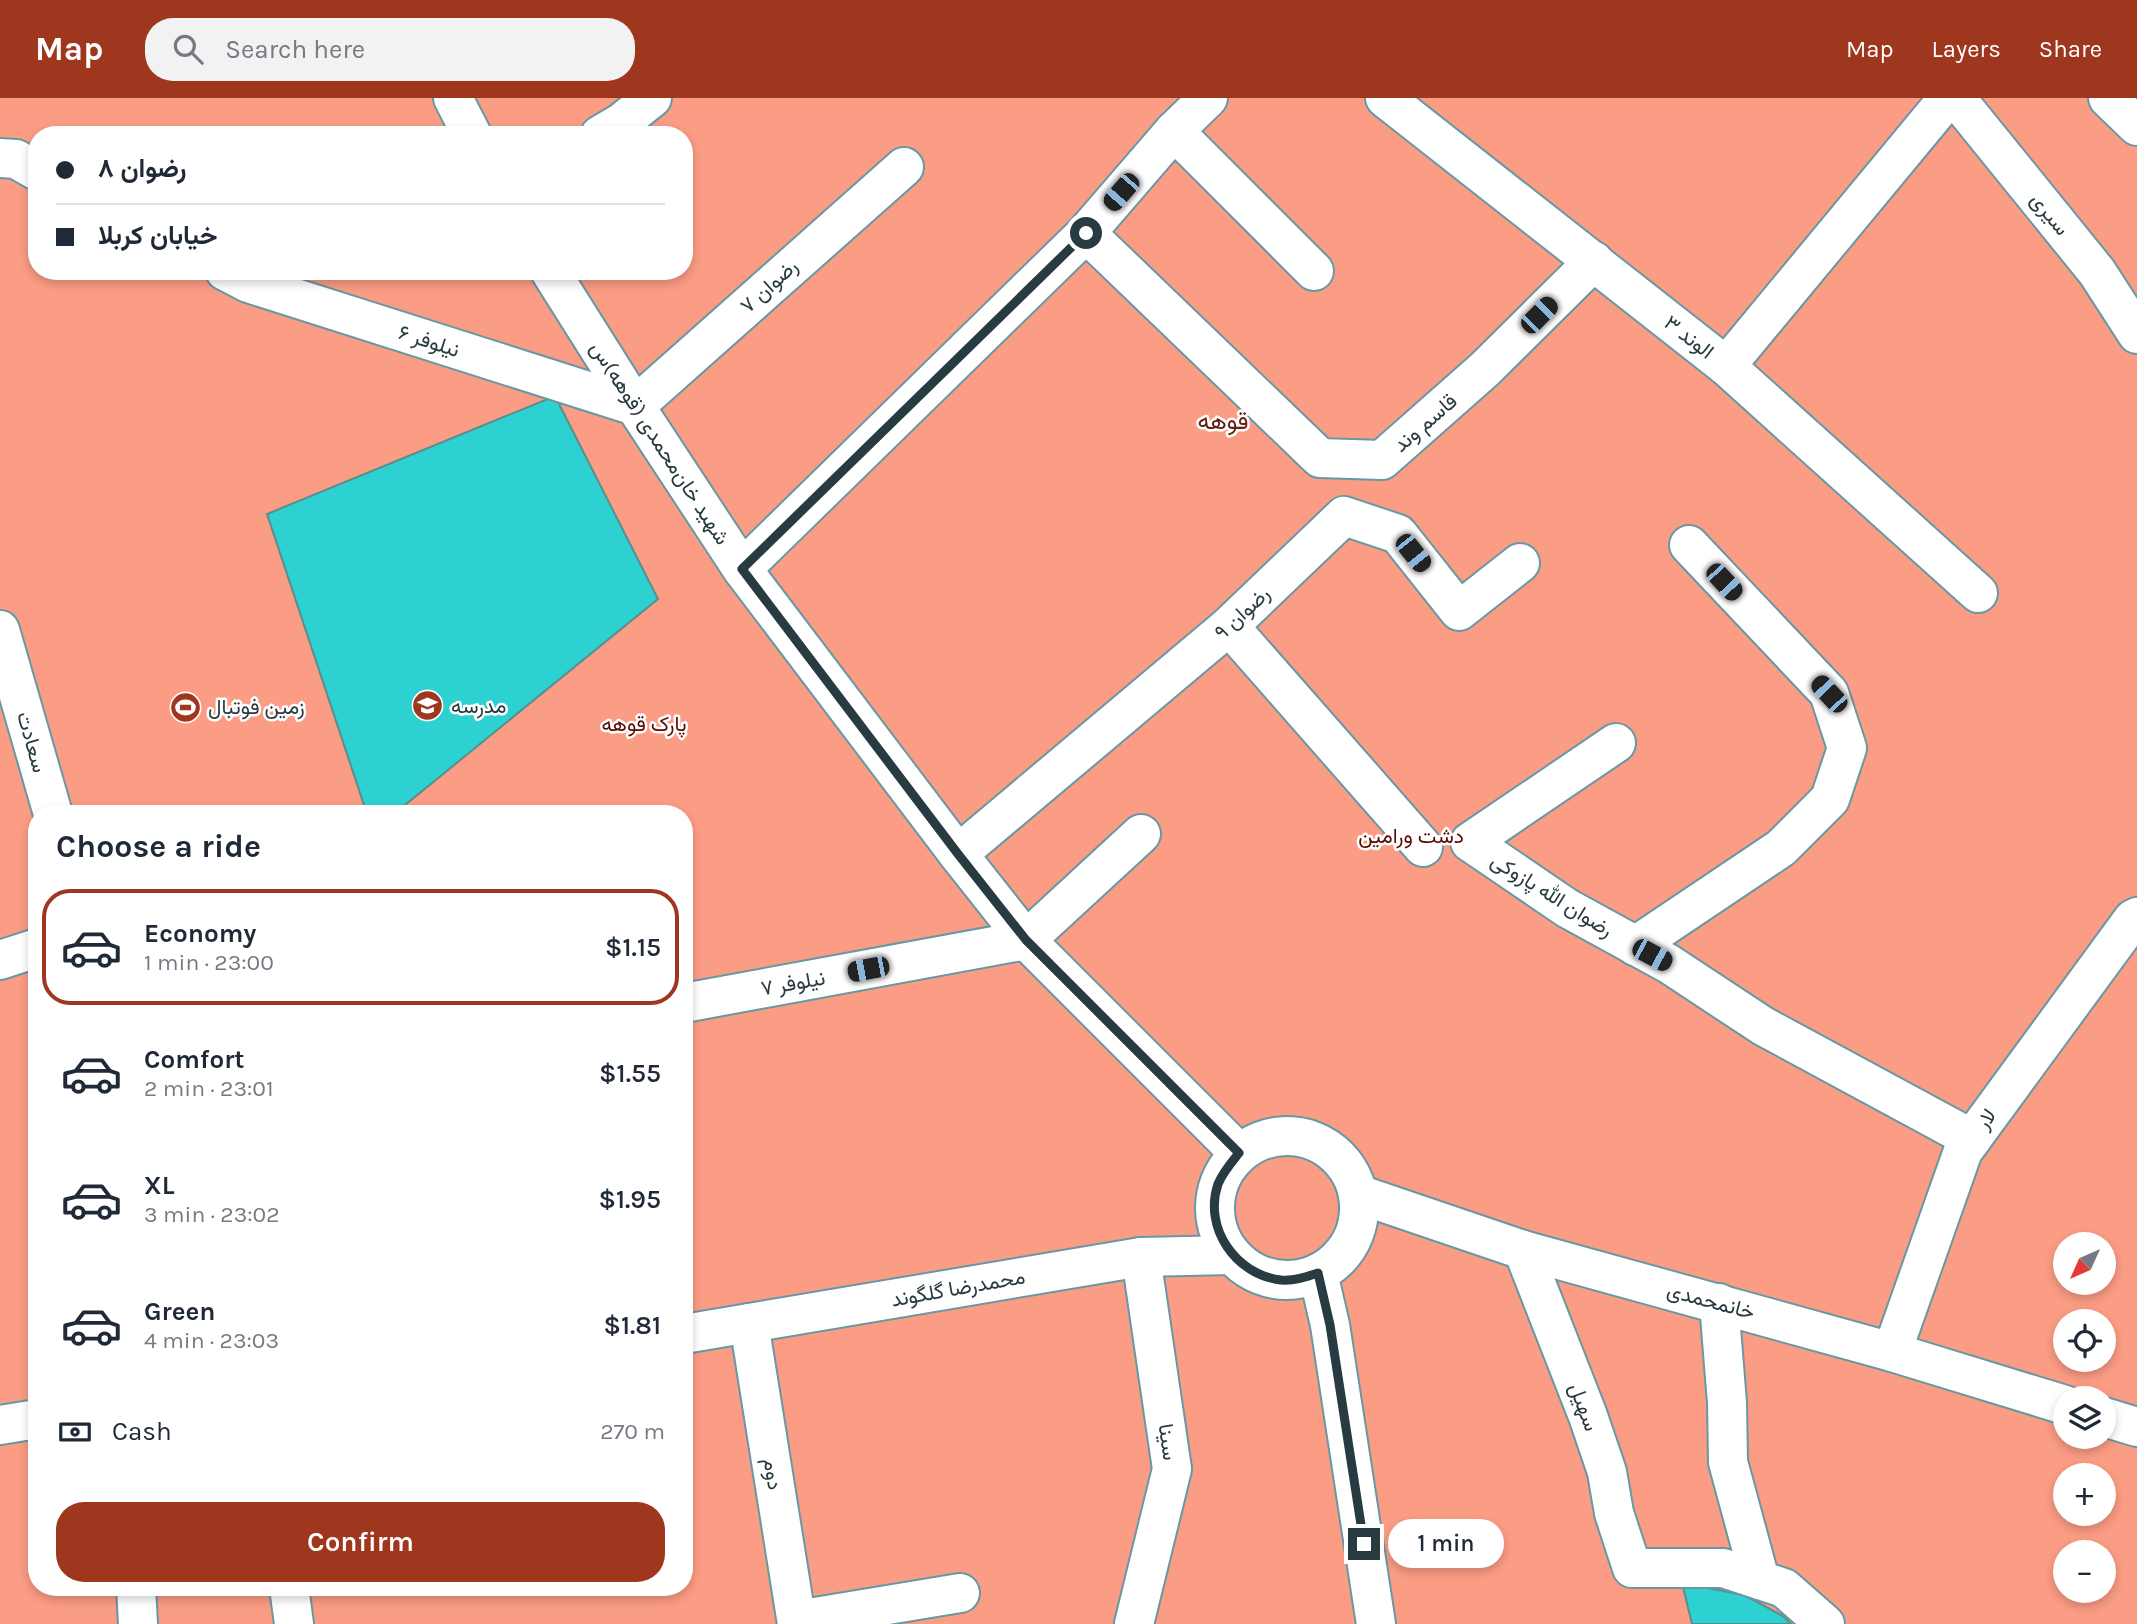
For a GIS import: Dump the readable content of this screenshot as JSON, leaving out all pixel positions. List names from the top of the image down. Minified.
{"streets":{"street":["سیری","رضوان ۷","الوند ۳","نیلوفر ۶","قاسم وند","شهید خان‌محمدی (قوهه)س","رضوان ۹","سعادت","رضوان الله پازوکی","نیلوفر ۷","لار","محمدرضا گلگوند","خانمحمدی","سهیل","سینا","دوم"]},"crossings":[["رضوان ۷","نیلوفر ۶"],["رضوان ۷","شهید خان‌محمدی (قوهه)س"],["الوند ۳","قاسم وند"],["نیلوفر ۶","شهید خان‌محمدی (قوهه)س"],["شهید خان‌محمدی (قوهه)س","رضوان ۹"],["شهید خان‌محمدی (قوهه)س","نیلوفر ۷"],["شهید خان‌محمدی (قوهه)س","محمدرضا گلگوند"],["شهید خان‌محمدی (قوهه)س","خانمحمدی"],["رضوان الله پازوکی","لار"],["لار","خانمحمدی"],["محمدرضا گلگوند","خانمحمدی"],["محمدرضا گلگوند","سینا"],["محمدرضا گلگوند","دوم"],["خانمحمدی","سهیل"]],"districts":["قوهه"],"parks":["پارک قوهه","دشت ورامین"],"places":{"school or university":["مدرسه"],"sports":["زمین فوتبال"]},"north":"bottom left","page":{"header":"Map","search":"Search here","nav":["Map","Layers","Share"],"banner":["رضوان ۸","خیابان کربلا"],"heading":"Choose a ride","list":[{"name":"Economy","note":"1 min · 23:00","value":"$1.15"},{"name":"Comfort","note":"2 min · 23:01","value":"$1.55"},{"name":"XL","note":"3 min · 23:02","value":"$1.95"},{"name":"Green","note":"4 min · 23:03","value":"$1.81"}],"map_buttons":["+","−"],"pay":["Cash","270 m"],"buttons":"Confirm","bubble":"1 min"}}
